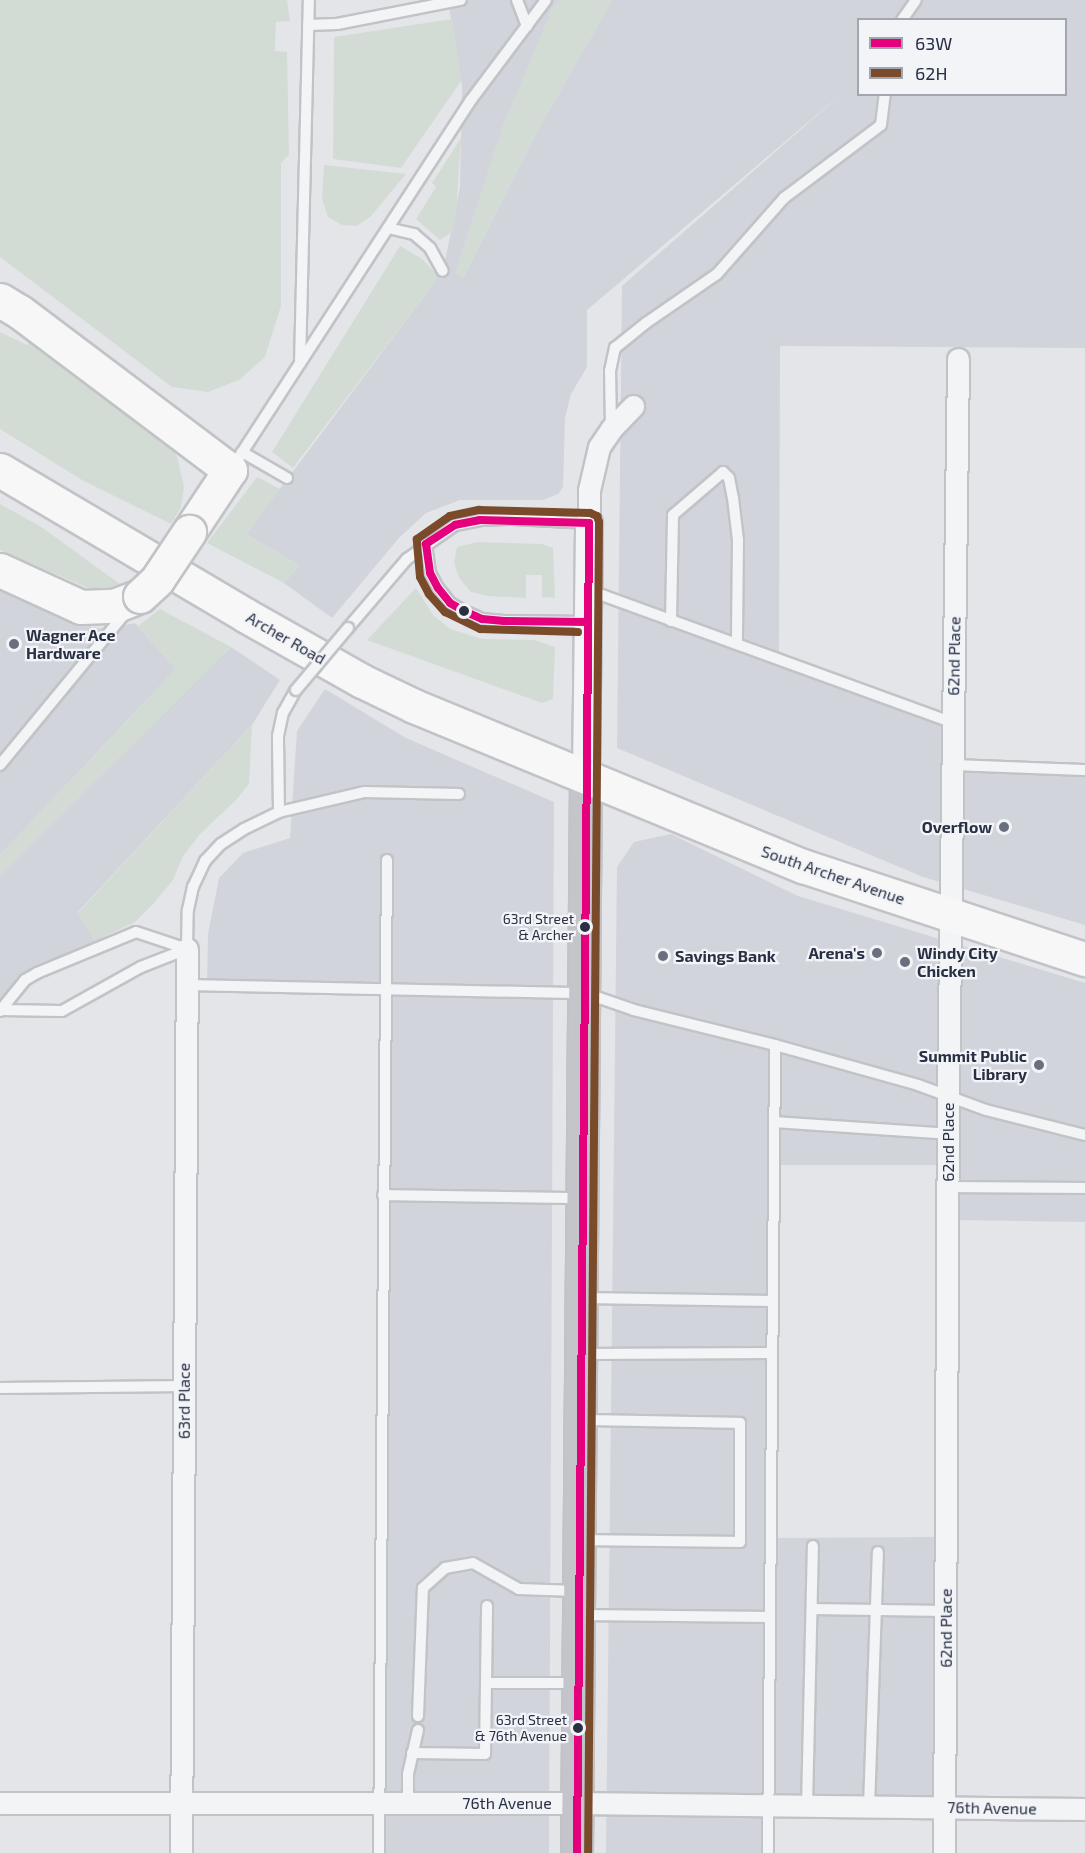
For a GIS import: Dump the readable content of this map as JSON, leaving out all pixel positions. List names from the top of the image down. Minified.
{"streets":{"main road":["Archer Road","South Archer Avenue"],"street":["62nd Place","63rd Place","76th Avenue"]},"crossings":[["Archer Road","South Archer Avenue"],["62nd Place","South Archer Avenue"],["62nd Place","76th Avenue"],["63rd Place","76th Avenue"]],"places":["Wagner Ace Hardware","Overflow","63rd Street & Archer","Arena's","Savings Bank","Windy City Chicken","Summit Public Library","63rd Street & 76th Avenue"],"lines":["transit line 62H","transit line 63W"],"legend":["63W","62H"]}
